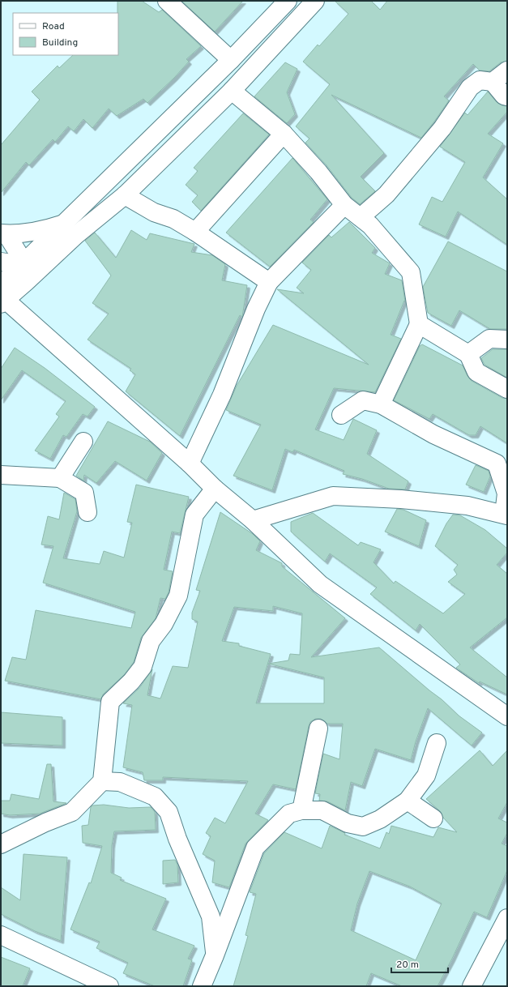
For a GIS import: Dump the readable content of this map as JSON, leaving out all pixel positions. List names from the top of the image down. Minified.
{"legend":["Road","Building"],"scale_bar":"20 m"}
